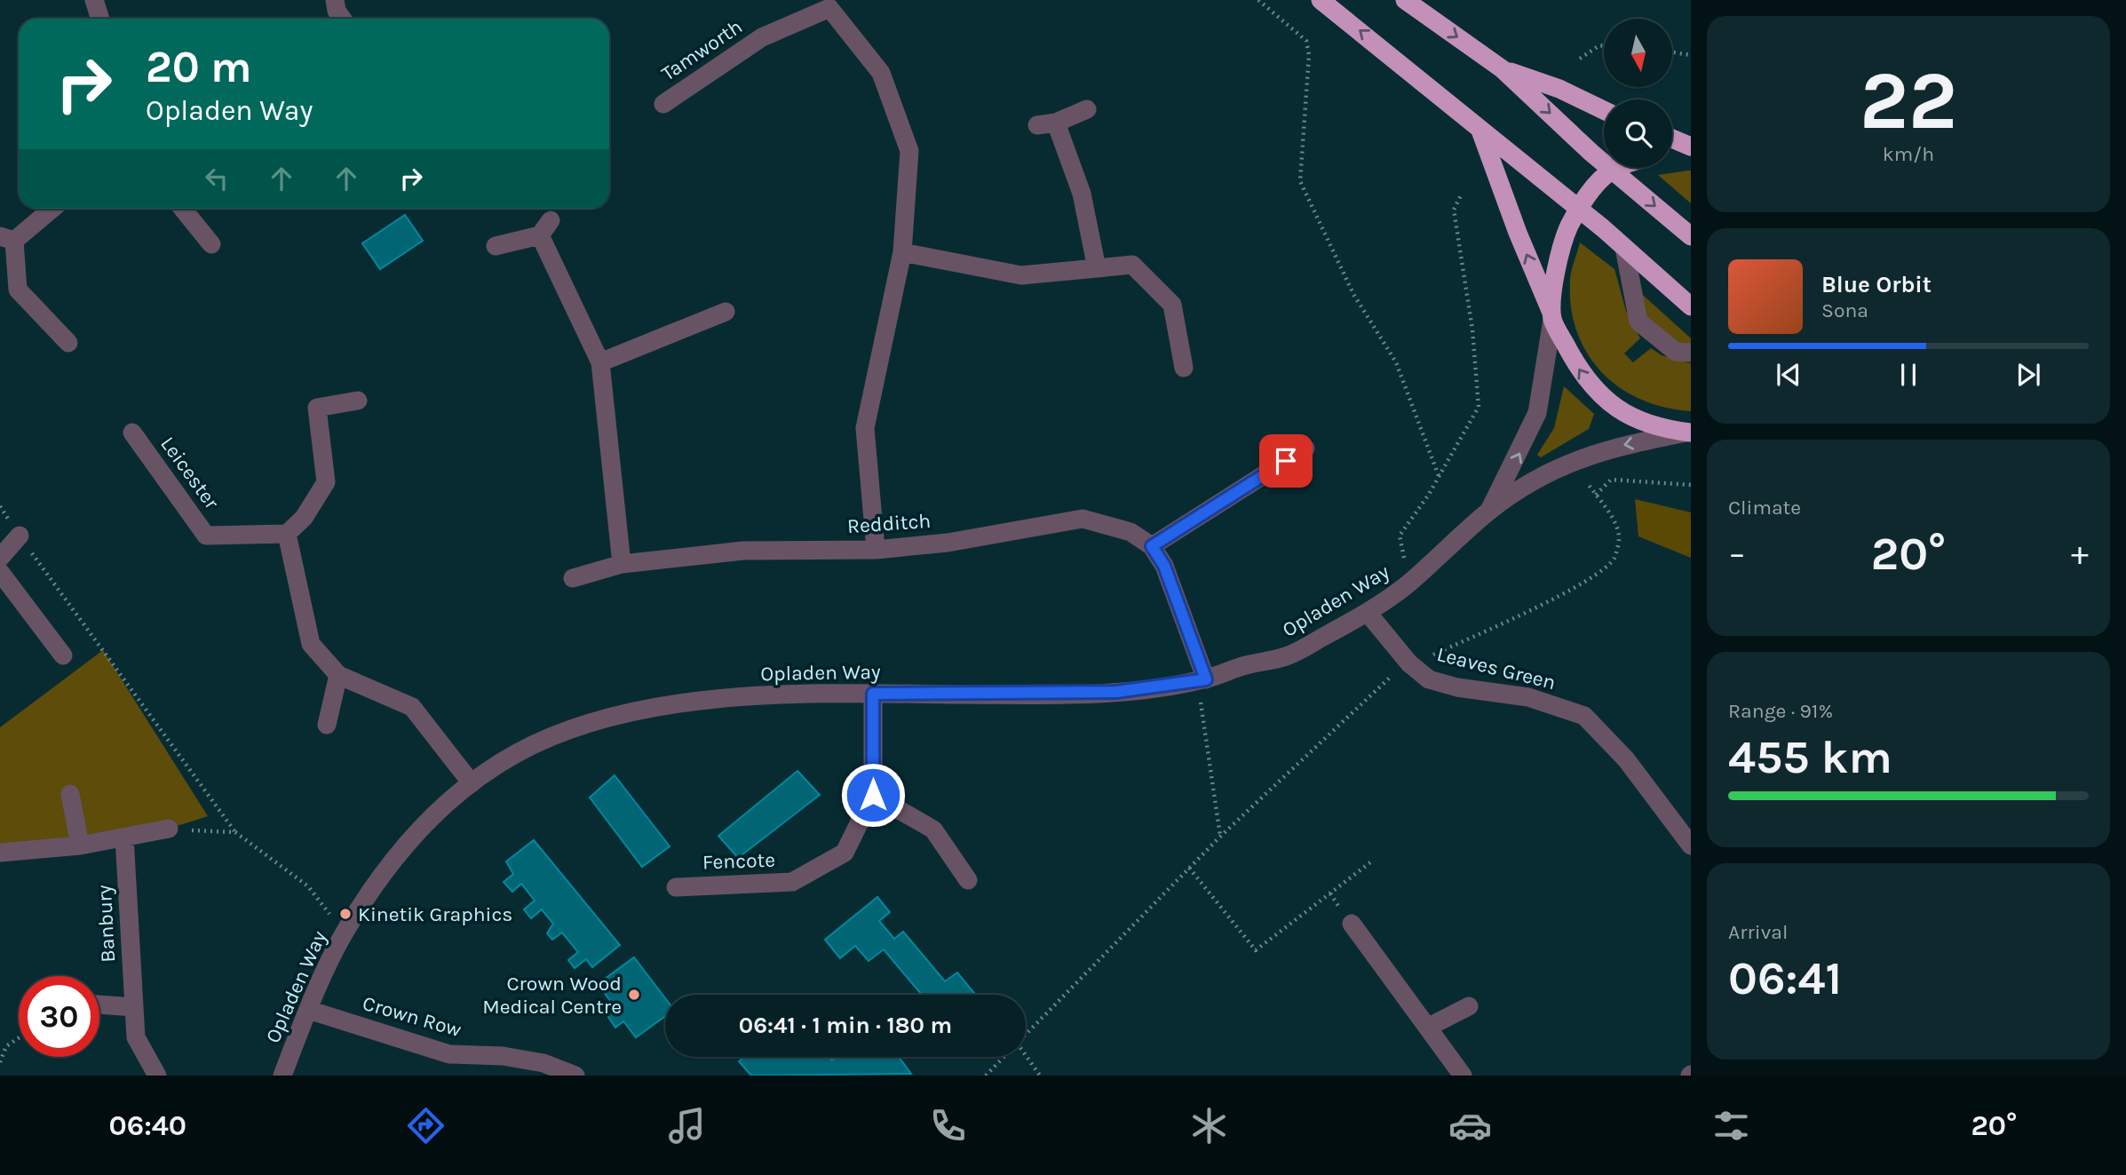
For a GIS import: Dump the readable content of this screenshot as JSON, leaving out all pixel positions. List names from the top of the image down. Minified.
{"streets":{"street":["Tamworth","Leicester","Redditch","Opladen Way","Leaves Green","Fencote","Banbury","Crown Row"]},"crossings":[["Tamworth","Redditch"],["Opladen Way","Leaves Green"],["Opladen Way","Fencote"],["Opladen Way","Crown Row"]],"places":["Kinetik Graphics","Crown Wood Medical Centre"],"north":"bottom","page":{"tile":[["22","km/h"],"Climate",["Range · 91%","455 km"],["Arrival","06:41"]],"turn":["20 m","Opladen Way"],"song":["Blue Orbit","Sona"],"heat":["−","20°","+"],"limit":"30","trip":"06:41 · 1 min · 180 m","tabs":["06:40","20°"]}}
